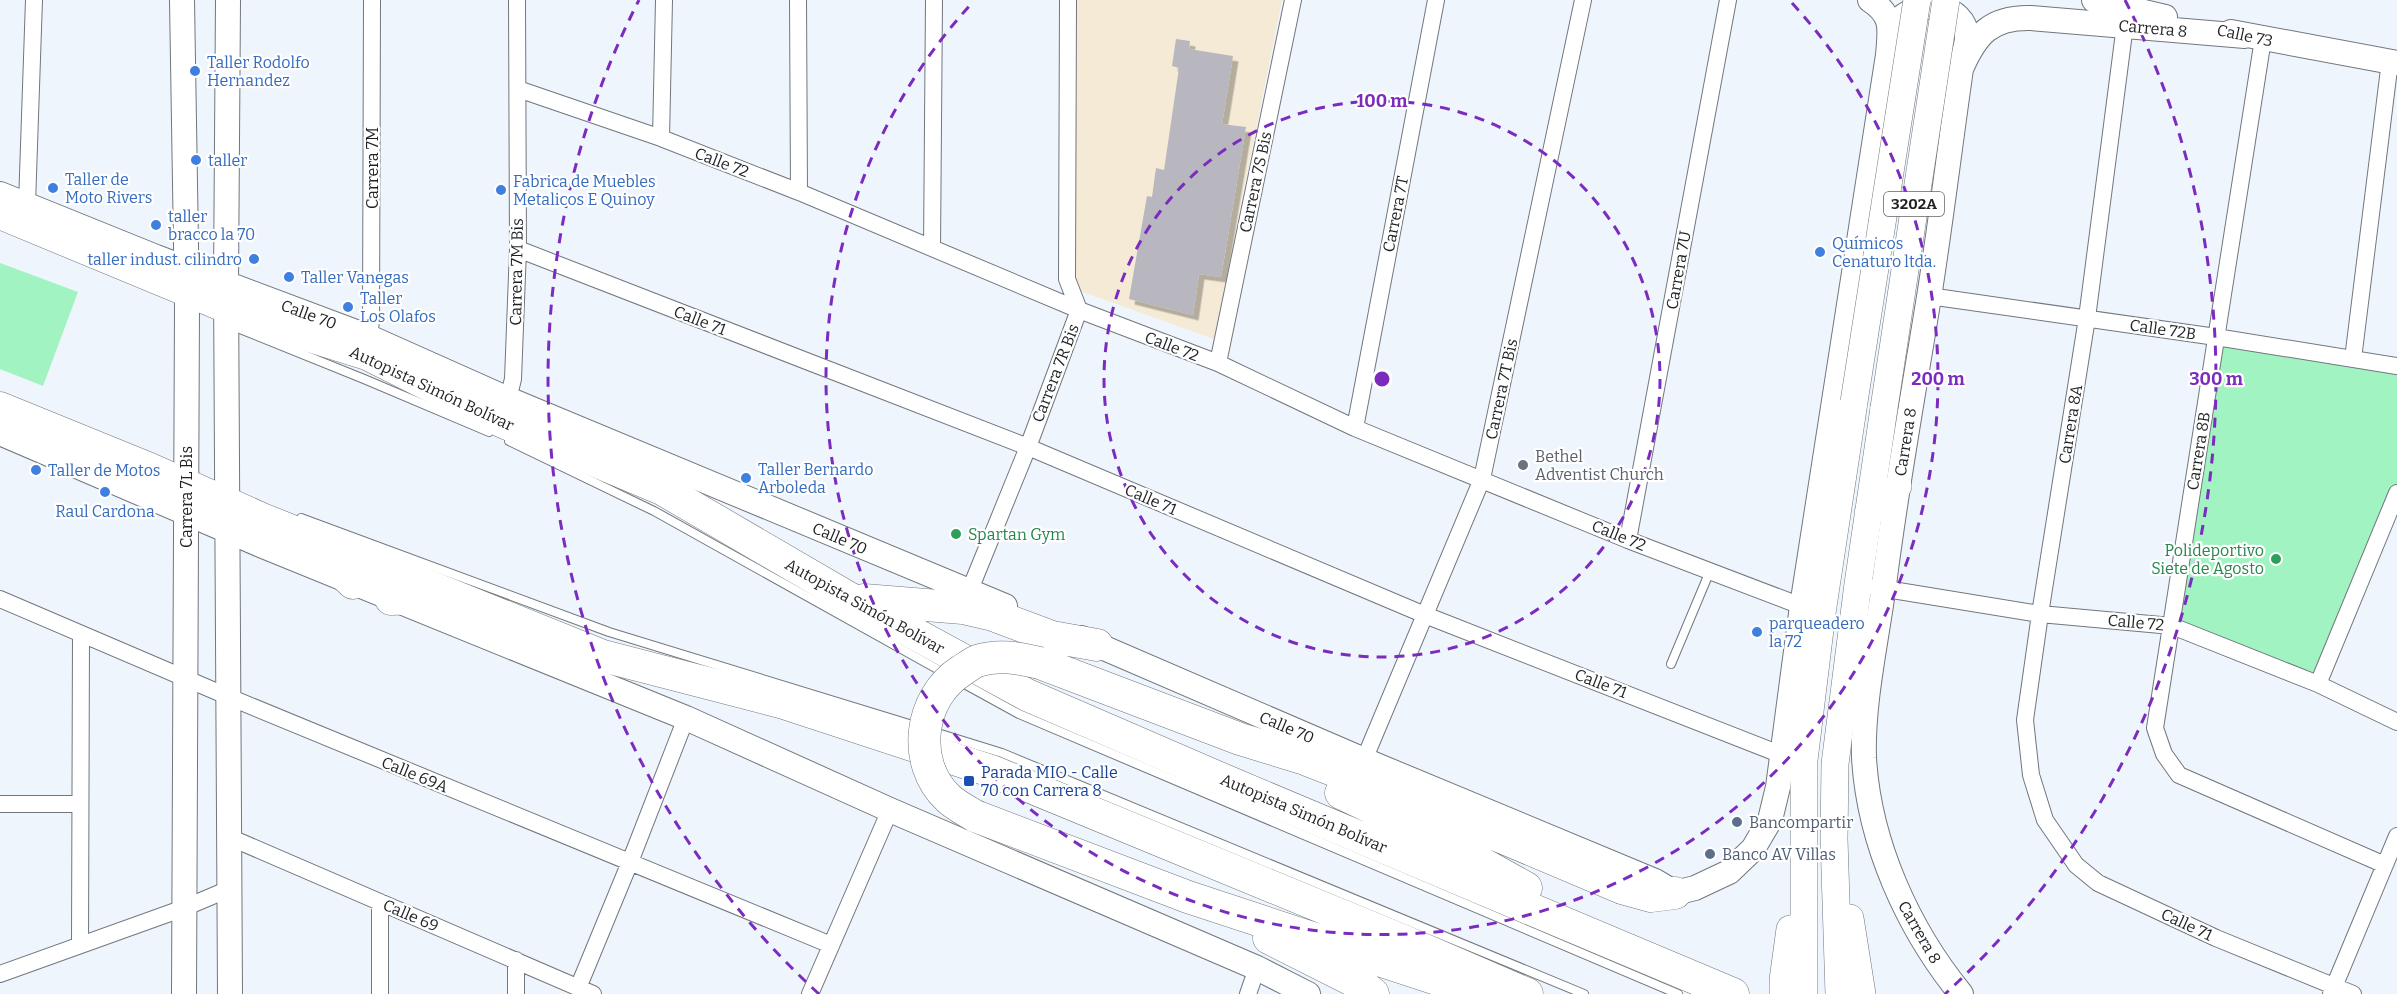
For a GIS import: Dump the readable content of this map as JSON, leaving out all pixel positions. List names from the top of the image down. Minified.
{"streets":{"highway":["Autopista Simón Bolívar"],"main road":["Carrera 8","3202A"],"street":["Calle 73","Calle 72","Carrera 7M","Carrera 7S Bis","Carrera 7T","Carrera 7U","Carrera 7M Bis","Calle 70","Calle 71","Calle 72B","Carrera 7R Bis","Carrera 7T Bis","Carrera 8A","Carrera 8B","Carrera 7L Bis","Calle 69A","Calle 69"]},"crossings":[["Carrera 8","Calle 73"],["Carrera 8","Calle 72"],["Carrera 8","Calle 72B"],["Carrera 8","Carrera 8A"],["Carrera 8","Carrera 8B"],["Calle 73","Carrera 8B"],["Calle 72","Carrera 7S Bis"],["Calle 72","Carrera 7T"],["Calle 72","Carrera 7U"],["Calle 72","Carrera 7M Bis"],["Calle 72","Carrera 7R Bis"],["Calle 72","Carrera 7T Bis"],["Calle 72","Carrera 8A"],["Calle 72","Carrera 8B"],["Carrera 7M","Autopista Simón Bolívar"],["Carrera 7M Bis","Calle 70"],["Carrera 7M Bis","Calle 71"],["Carrera 7M Bis","Autopista Simón Bolívar"],["Calle 70","Carrera 7R Bis"],["Calle 70","Autopista Simón Bolívar"],["Calle 70","Carrera 7T Bis"],["Calle 71","Carrera 7R Bis"],["Calle 71","Carrera 7T Bis"],["Calle 71","Carrera 8A"],["Calle 72B","Carrera 8A"],["Calle 72B","Carrera 8B"],["Autopista Simón Bolívar","Carrera 7L Bis"],["Carrera 7L Bis","Calle 69A"],["Carrera 7L Bis","Calle 69"]],"places":{"other":["Taller Rodolfo Hernandez","taller","Taller de Moto Rivers","Fabrica de Muebles Metalicos E Quinoy","taller bracco la 70","Químicos Cenaturo ltda.","taller indust. cilindro","Taller Vanegas","Taller Los Olafos","Bethel Adventist Church","Taller de Motos","Taller Bernardo Arboleda","Raul Cardona","Spartan Gym","Polideportivo Siete de Agosto","parqueadero la 72","Bancompartir","Banco AV Villas"],"transit":["Parada MIO - Calle 70 con Carrera 8"]},"rings":["100 m","200 m","300 m"]}
